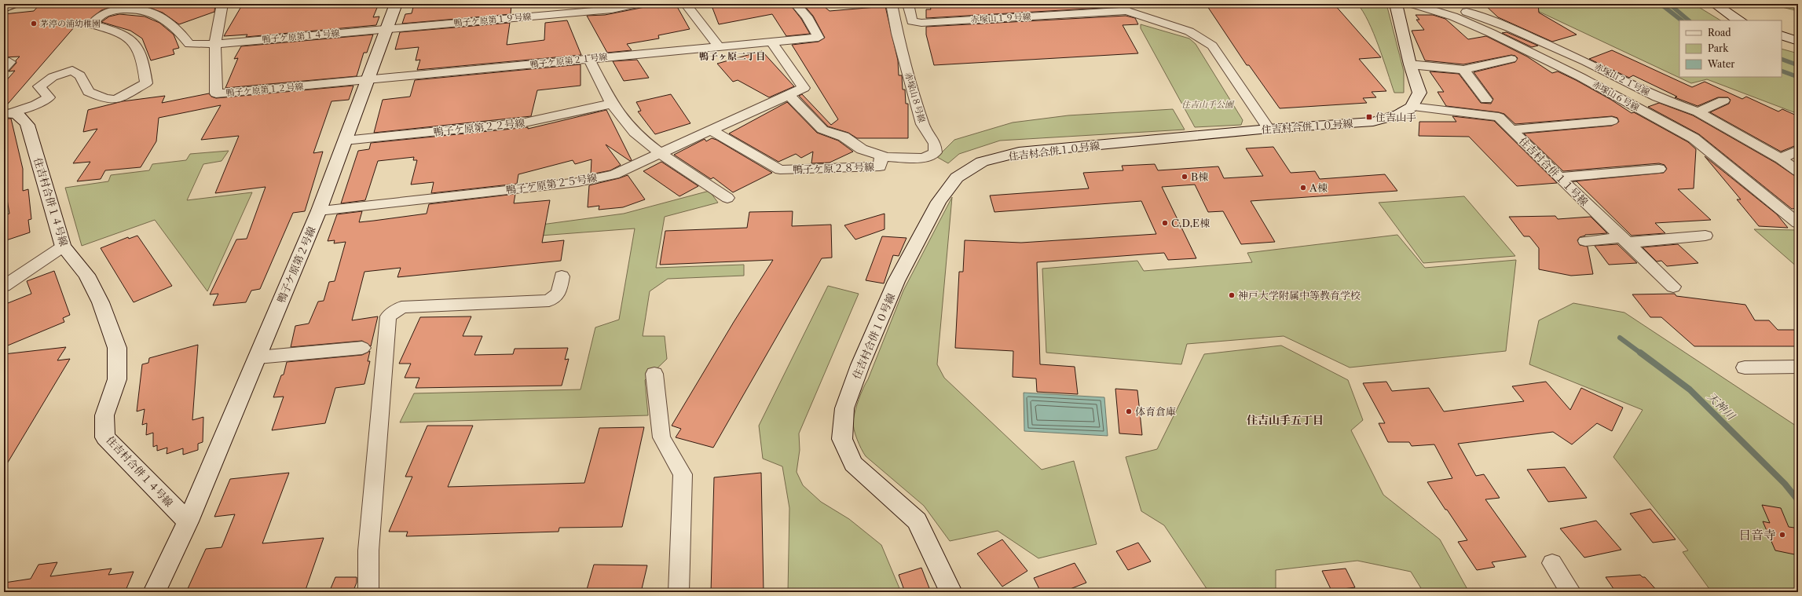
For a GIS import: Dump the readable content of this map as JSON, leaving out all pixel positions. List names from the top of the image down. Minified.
{"streets":{"street":["赤塚山１９号線","鴨子ケ原第１９号線","鴨子ケ原第１４号線","鴨子ケ原第２１号線","赤塚山２１号線","鴨子ケ原第１２号線","赤塚山６号線","赤塚山８号線","住吉村合併１０号線","鴨子ケ原第２２号線","鴨子ケ原２８号線","住吉村合併１１号線","鴨子ケ原第２５号線","住吉村合併１４号線","鴨子ケ原第２号線"]},"crossings":[["赤塚山１９号線","住吉村合併１０号線"],["鴨子ケ原第１９号線","鴨子ケ原第１４号線"],["鴨子ケ原第１９号線","鴨子ケ原第２号線"],["鴨子ケ原第１４号線","鴨子ケ原第１２号線"],["鴨子ケ原第１４号線","住吉村合併１４号線"],["鴨子ケ原第１４号線","鴨子ケ原第２号線"],["鴨子ケ原第２１号線","鴨子ケ原第１２号線"],["鴨子ケ原第２１号線","鴨子ケ原第２５号線"],["鴨子ケ原第２１号線","鴨子ケ原第２号線"],["鴨子ケ原第１２号線","鴨子ケ原第２号線"],["赤塚山８号線","鴨子ケ原２８号線"],["住吉村合併１０号線","住吉村合併１１号線"],["鴨子ケ原第２２号線","鴨子ケ原第２号線"],["鴨子ケ原２８号線","鴨子ケ原第２５号線"],["鴨子ケ原第２５号線","鴨子ケ原第２号線"],["住吉村合併１４号線","鴨子ケ原第２号線"]],"districts":["鴨子ヶ原二丁目","住吉山手五丁目"],"water":["天神川"],"parks":["住吉山手公園"],"places":{"other":["茅渟の浦幼稚園","B棟","A棟","C,D,E棟","神戸大学附属中等教育学校","体育倉庫","日音寺"],"transit":["住吉山手"]},"legend":["Road","Park","Water"]}
